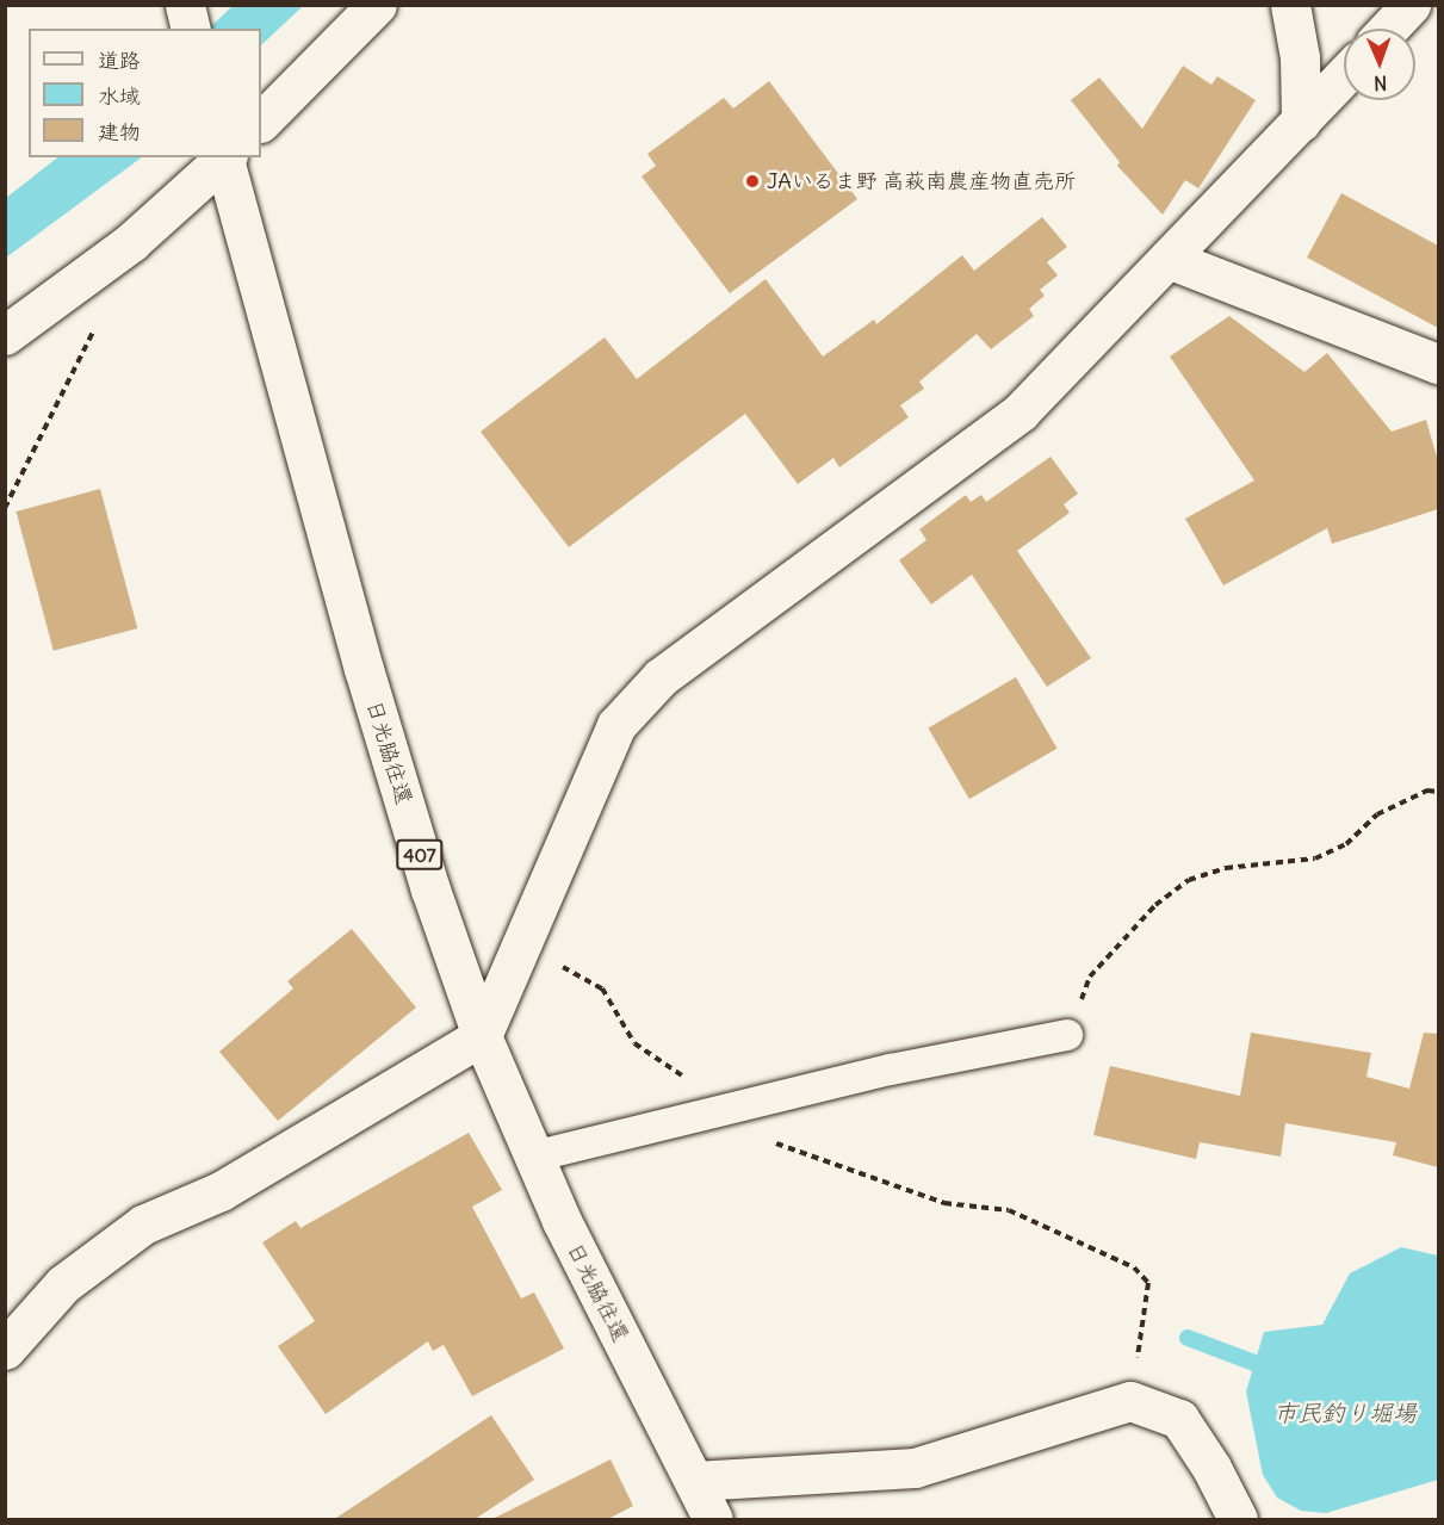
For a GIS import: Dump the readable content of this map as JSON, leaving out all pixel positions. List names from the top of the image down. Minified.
{"streets":{"main road":["日光脇往還","407"]},"water":["市民釣り堀場"],"places":["JAいるま野 高萩南農産物直売所"],"legend":["道路","水域","建物"],"north":"bottom"}
